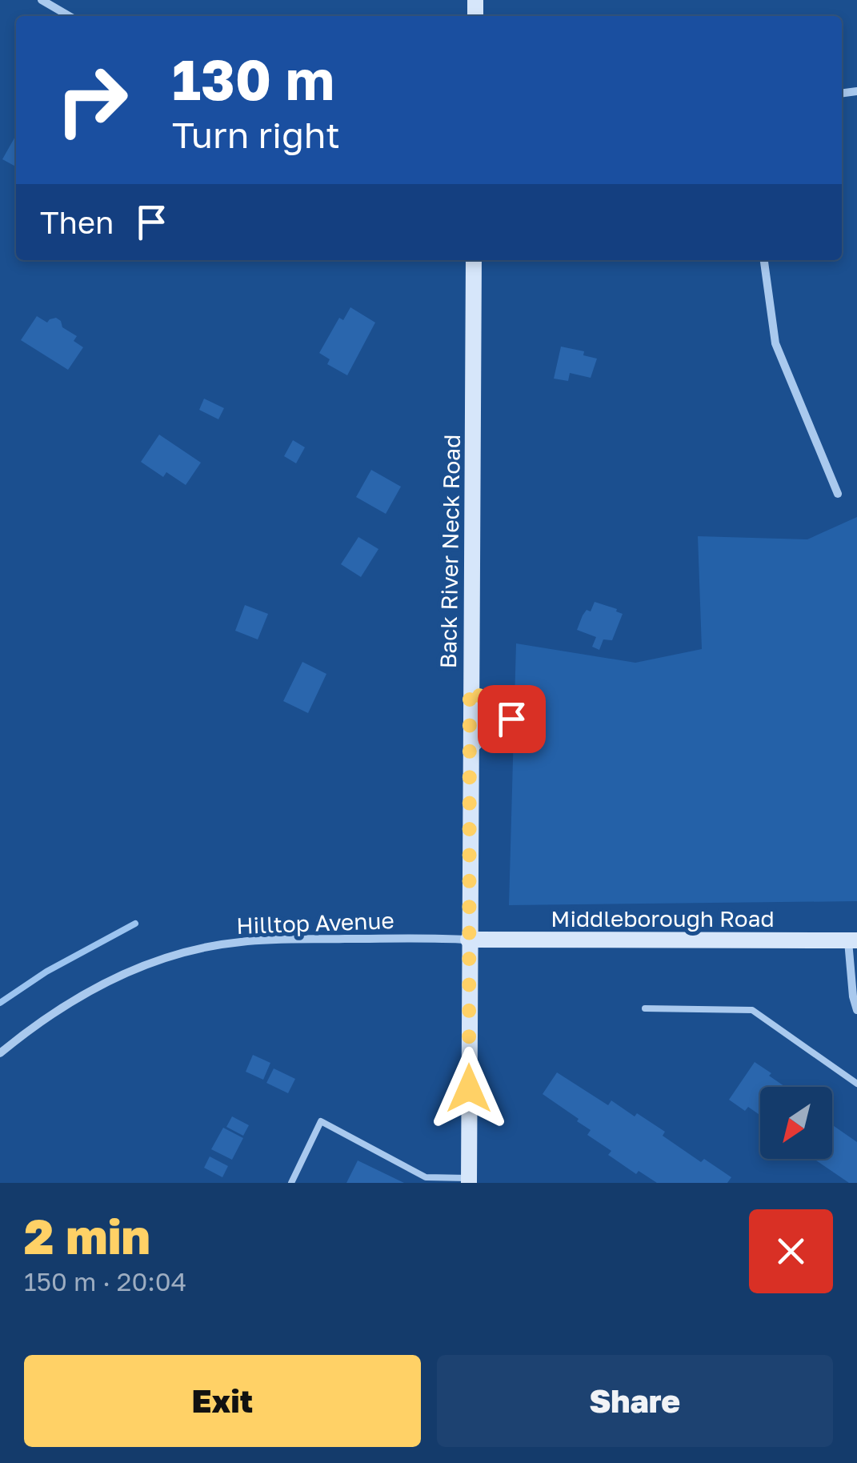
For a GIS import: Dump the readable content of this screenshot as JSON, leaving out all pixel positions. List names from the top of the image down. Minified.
{"streets":{"street":["Back River Neck Road","Middleborough Road","Hilltop Avenue"]},"crossings":[["Back River Neck Road","Middleborough Road"],["Back River Neck Road","Hilltop Avenue"],["Middleborough Road","Hilltop Avenue"]],"north":"bottom left","page":{"turn":["130 m","Turn right"],"then":"Then","heading":["2 min","150 m · 20:04"],"buttons":["Exit","Share"]}}
